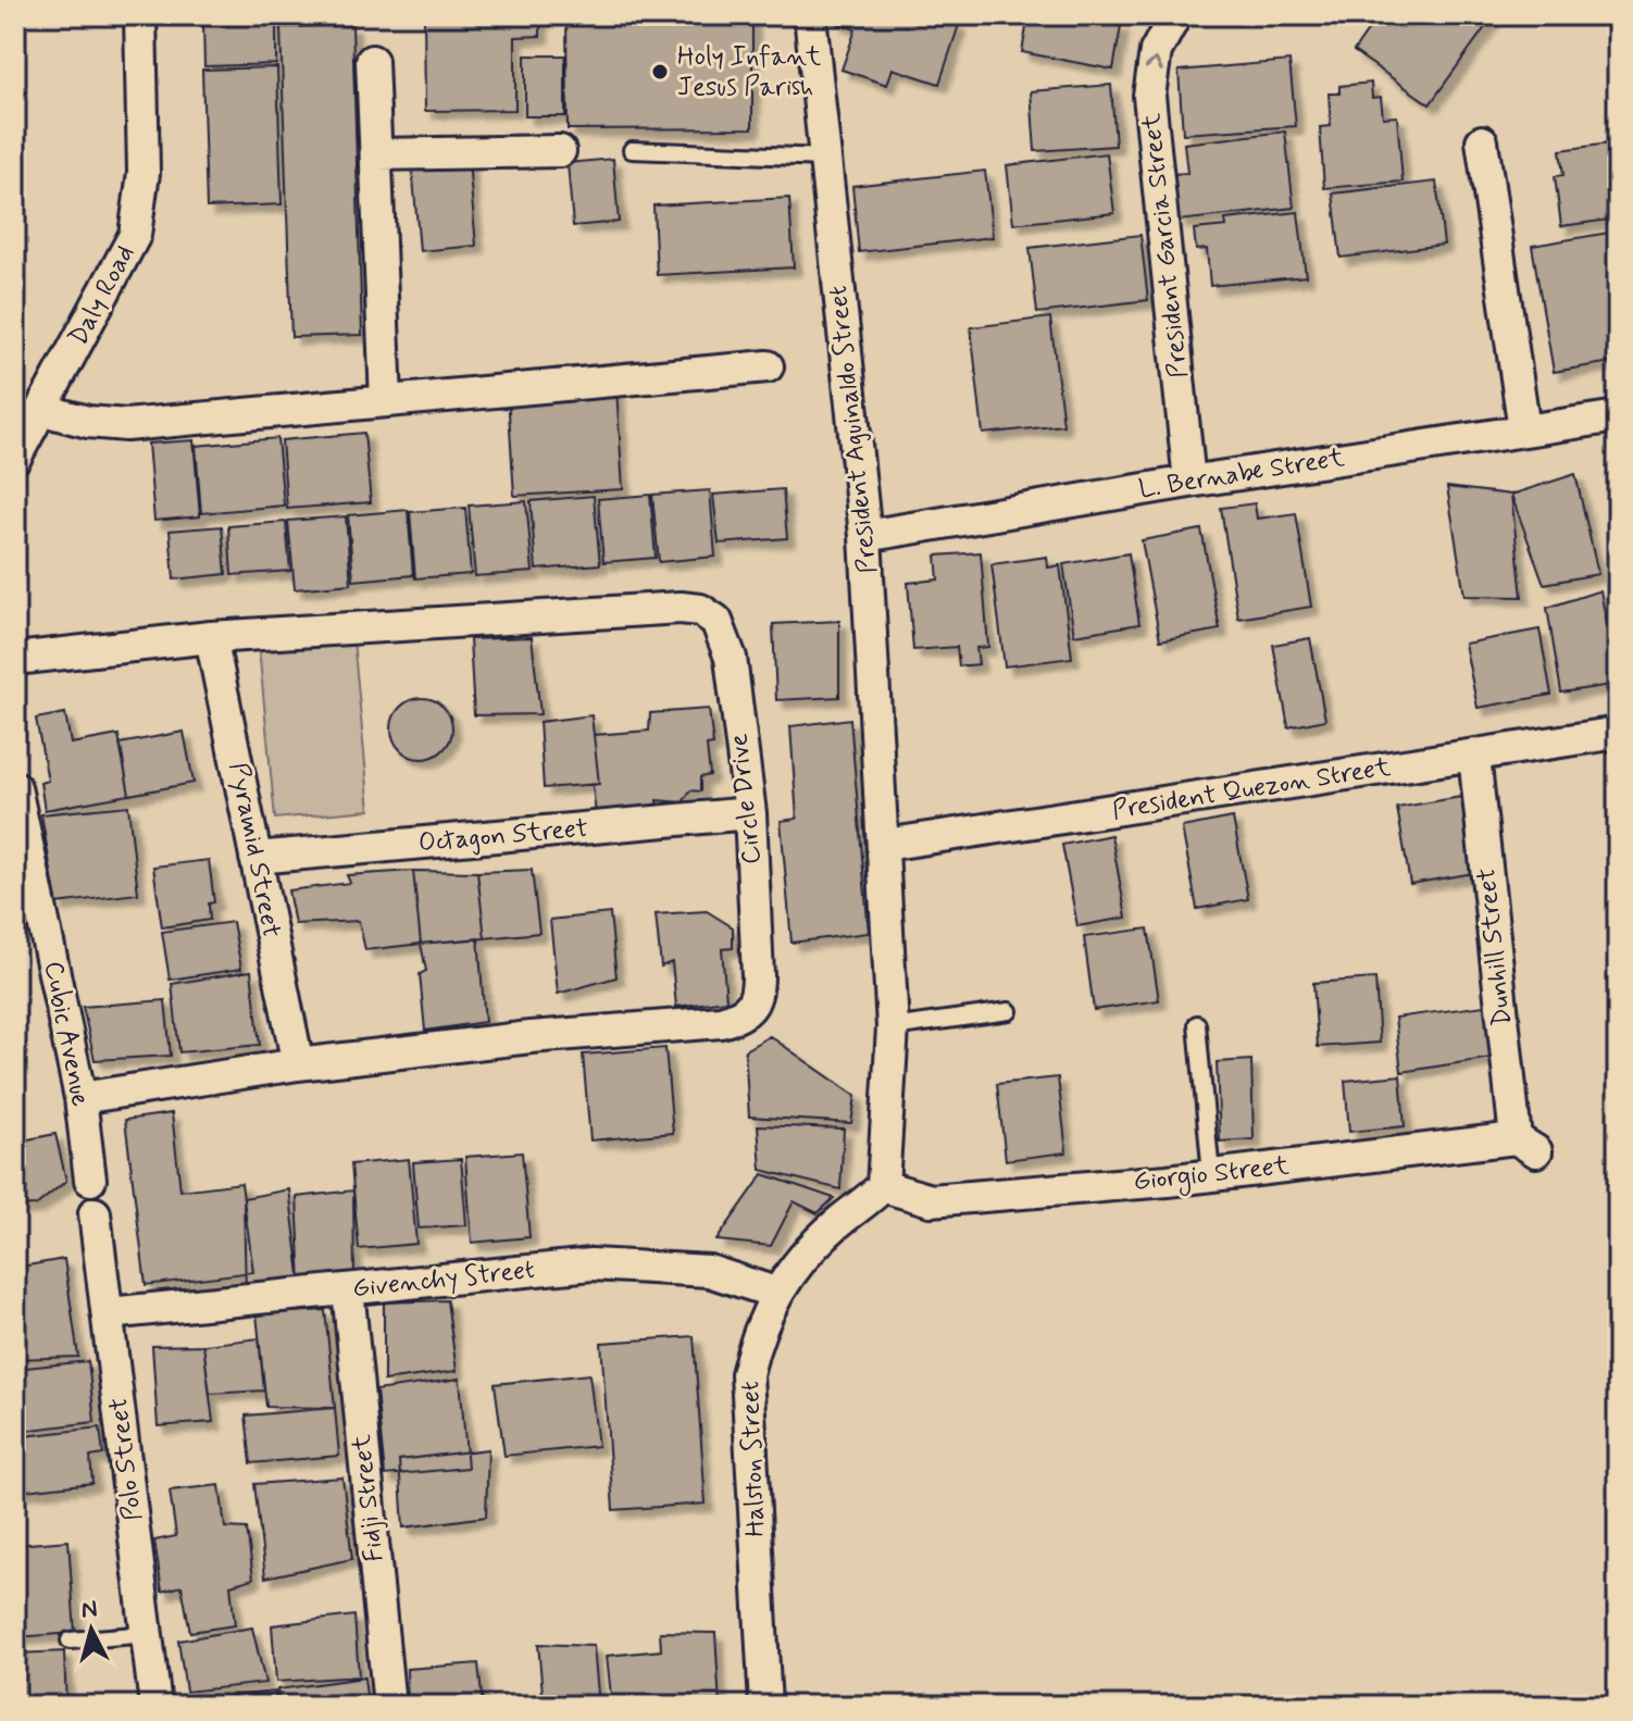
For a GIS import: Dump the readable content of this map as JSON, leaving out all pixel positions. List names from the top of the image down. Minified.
{"streets":{"street":["President Garcia Street","Daly Road","President Aguinaldo Street","L. Bernabe Street","President Quezon Street","Circle Drive","Octagon Street","Pyramid Street","Dunhill Street","Cubic Avenue","Giorgio Street","Givenchy Street","Polo Street","Halston Street","Fidji Street"]},"crossings":[["President Garcia Street","L. Bernabe Street"],["President Aguinaldo Street","L. Bernabe Street"],["President Aguinaldo Street","President Quezon Street"],["President Quezon Street","Dunhill Street"],["Circle Drive","Octagon Street"],["Circle Drive","Pyramid Street"],["Circle Drive","Cubic Avenue"],["Octagon Street","Pyramid Street"],["Dunhill Street","Giorgio Street"],["Giorgio Street","Halston Street"],["Givenchy Street","Polo Street"],["Givenchy Street","Halston Street"],["Givenchy Street","Fidji Street"]],"one_way":["President Garcia Street"],"places":["Holy Infant Jesus Parish"],"north":"top"}
